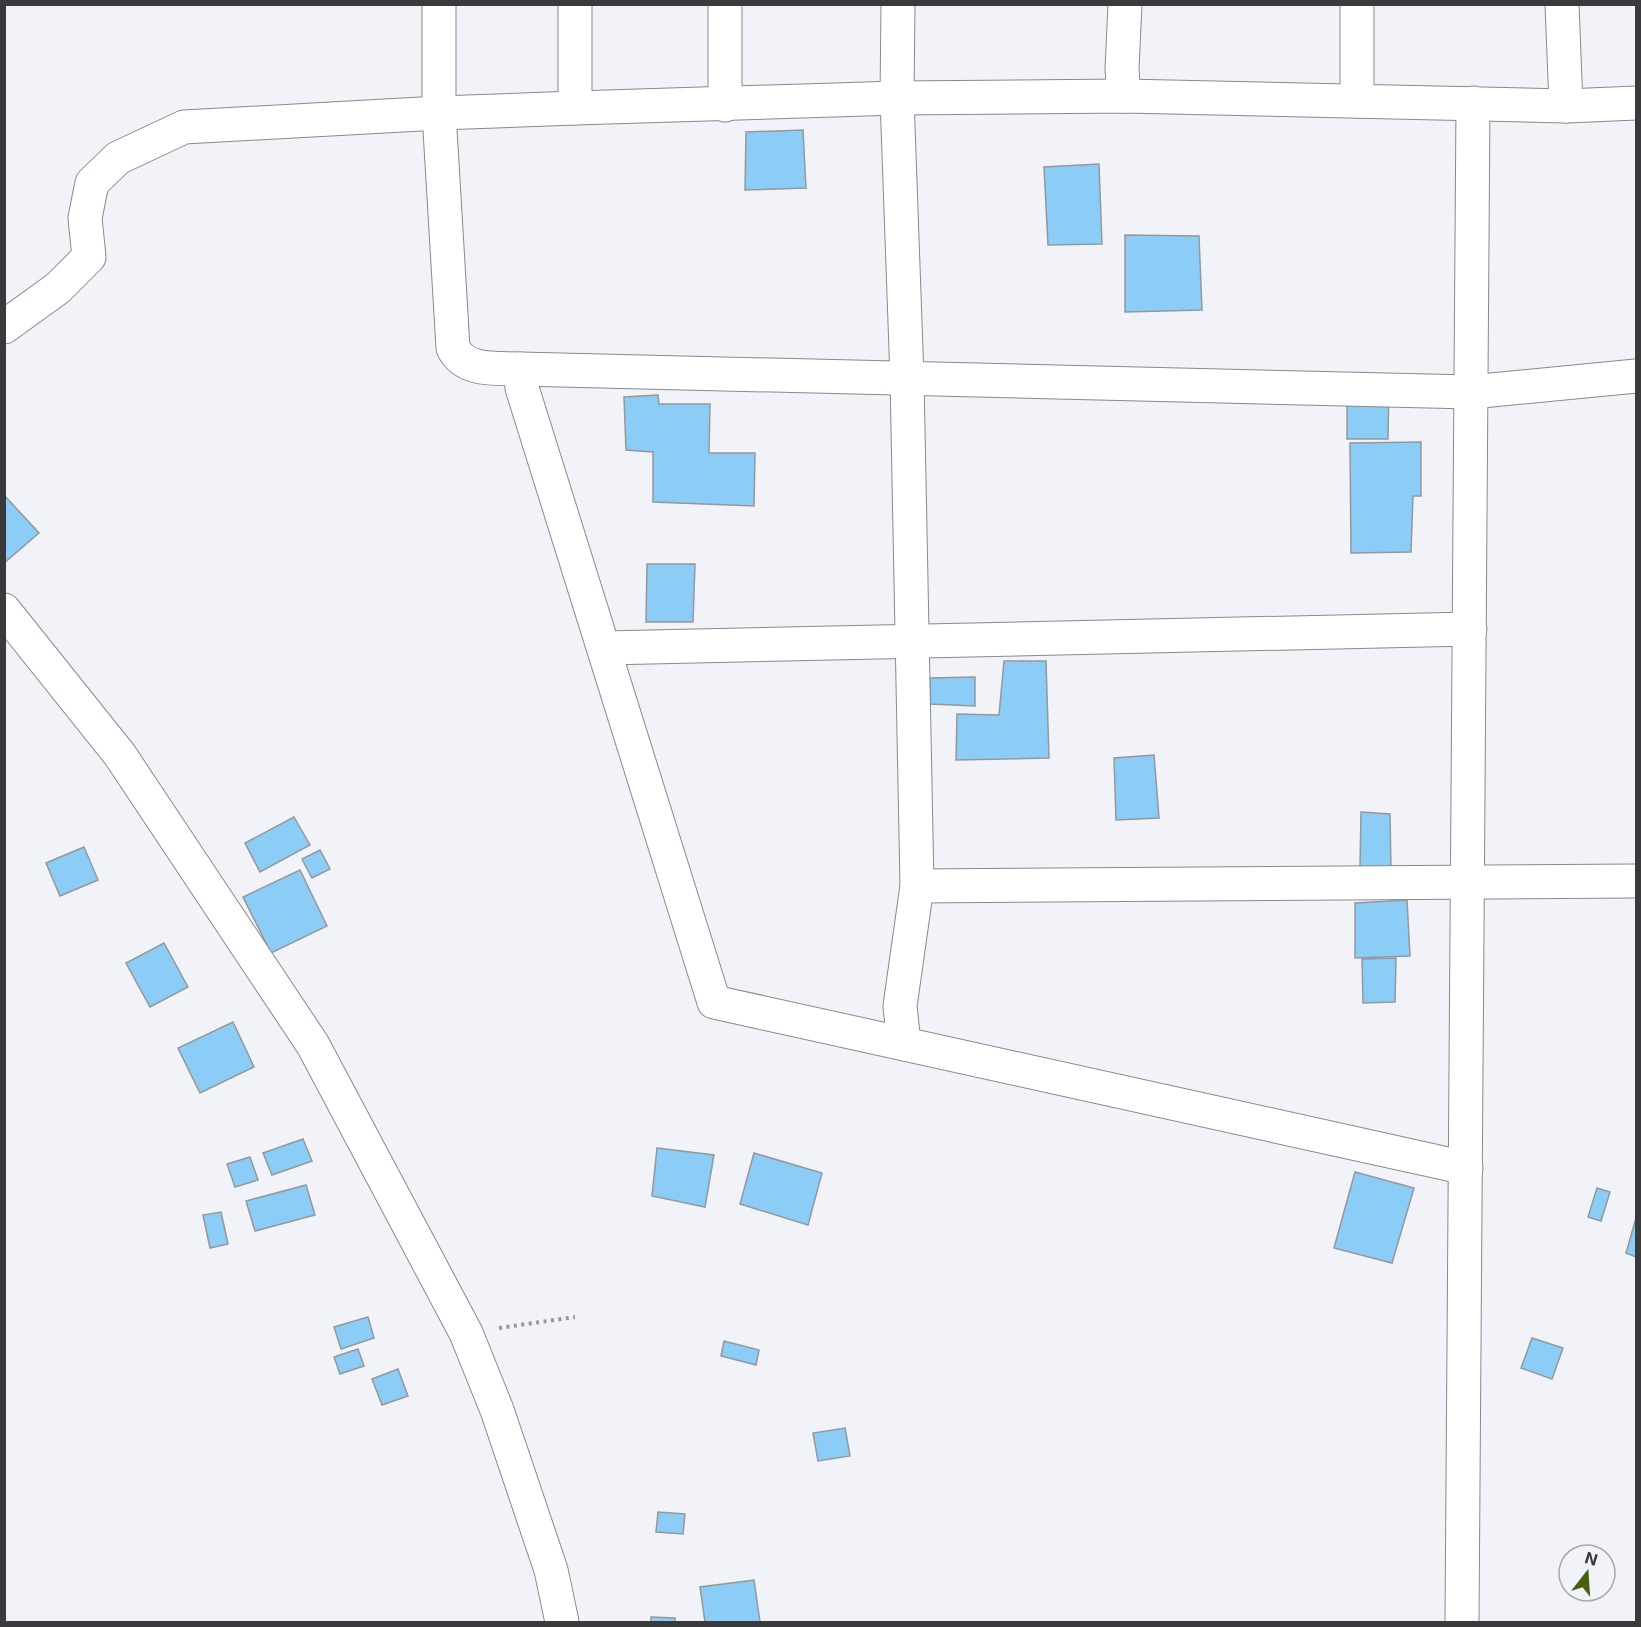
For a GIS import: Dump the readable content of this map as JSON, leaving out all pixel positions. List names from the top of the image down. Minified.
{"north":"top"}
